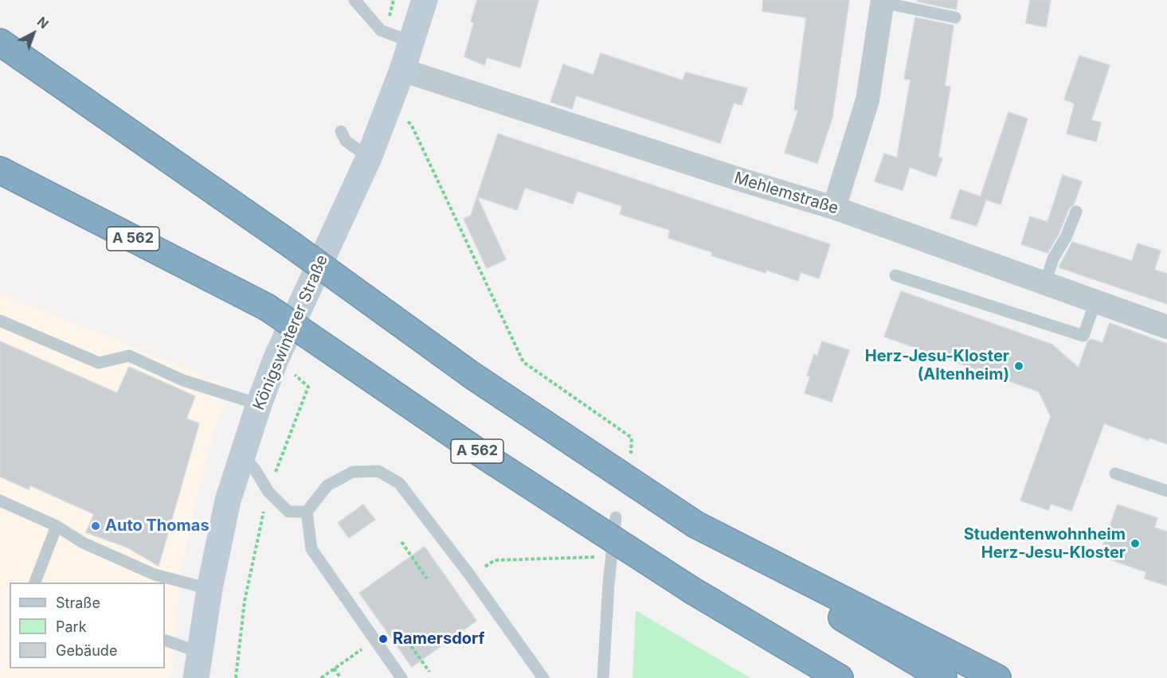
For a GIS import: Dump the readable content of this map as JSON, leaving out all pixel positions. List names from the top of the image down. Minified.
{"streets":{"highway":["A 562"],"main road":["Königswinterer Straße"],"street":["Mehlemstraße"]},"crossings":[["Mehlemstraße","Königswinterer Straße"]],"places":["Herz-Jesu-Kloster (Altenheim)","Auto Thomas","Studentenwohnheim Herz-Jesu-Kloster","Ramersdorf"],"legend":["Straße","Park","Gebäude"],"north":"top right"}
